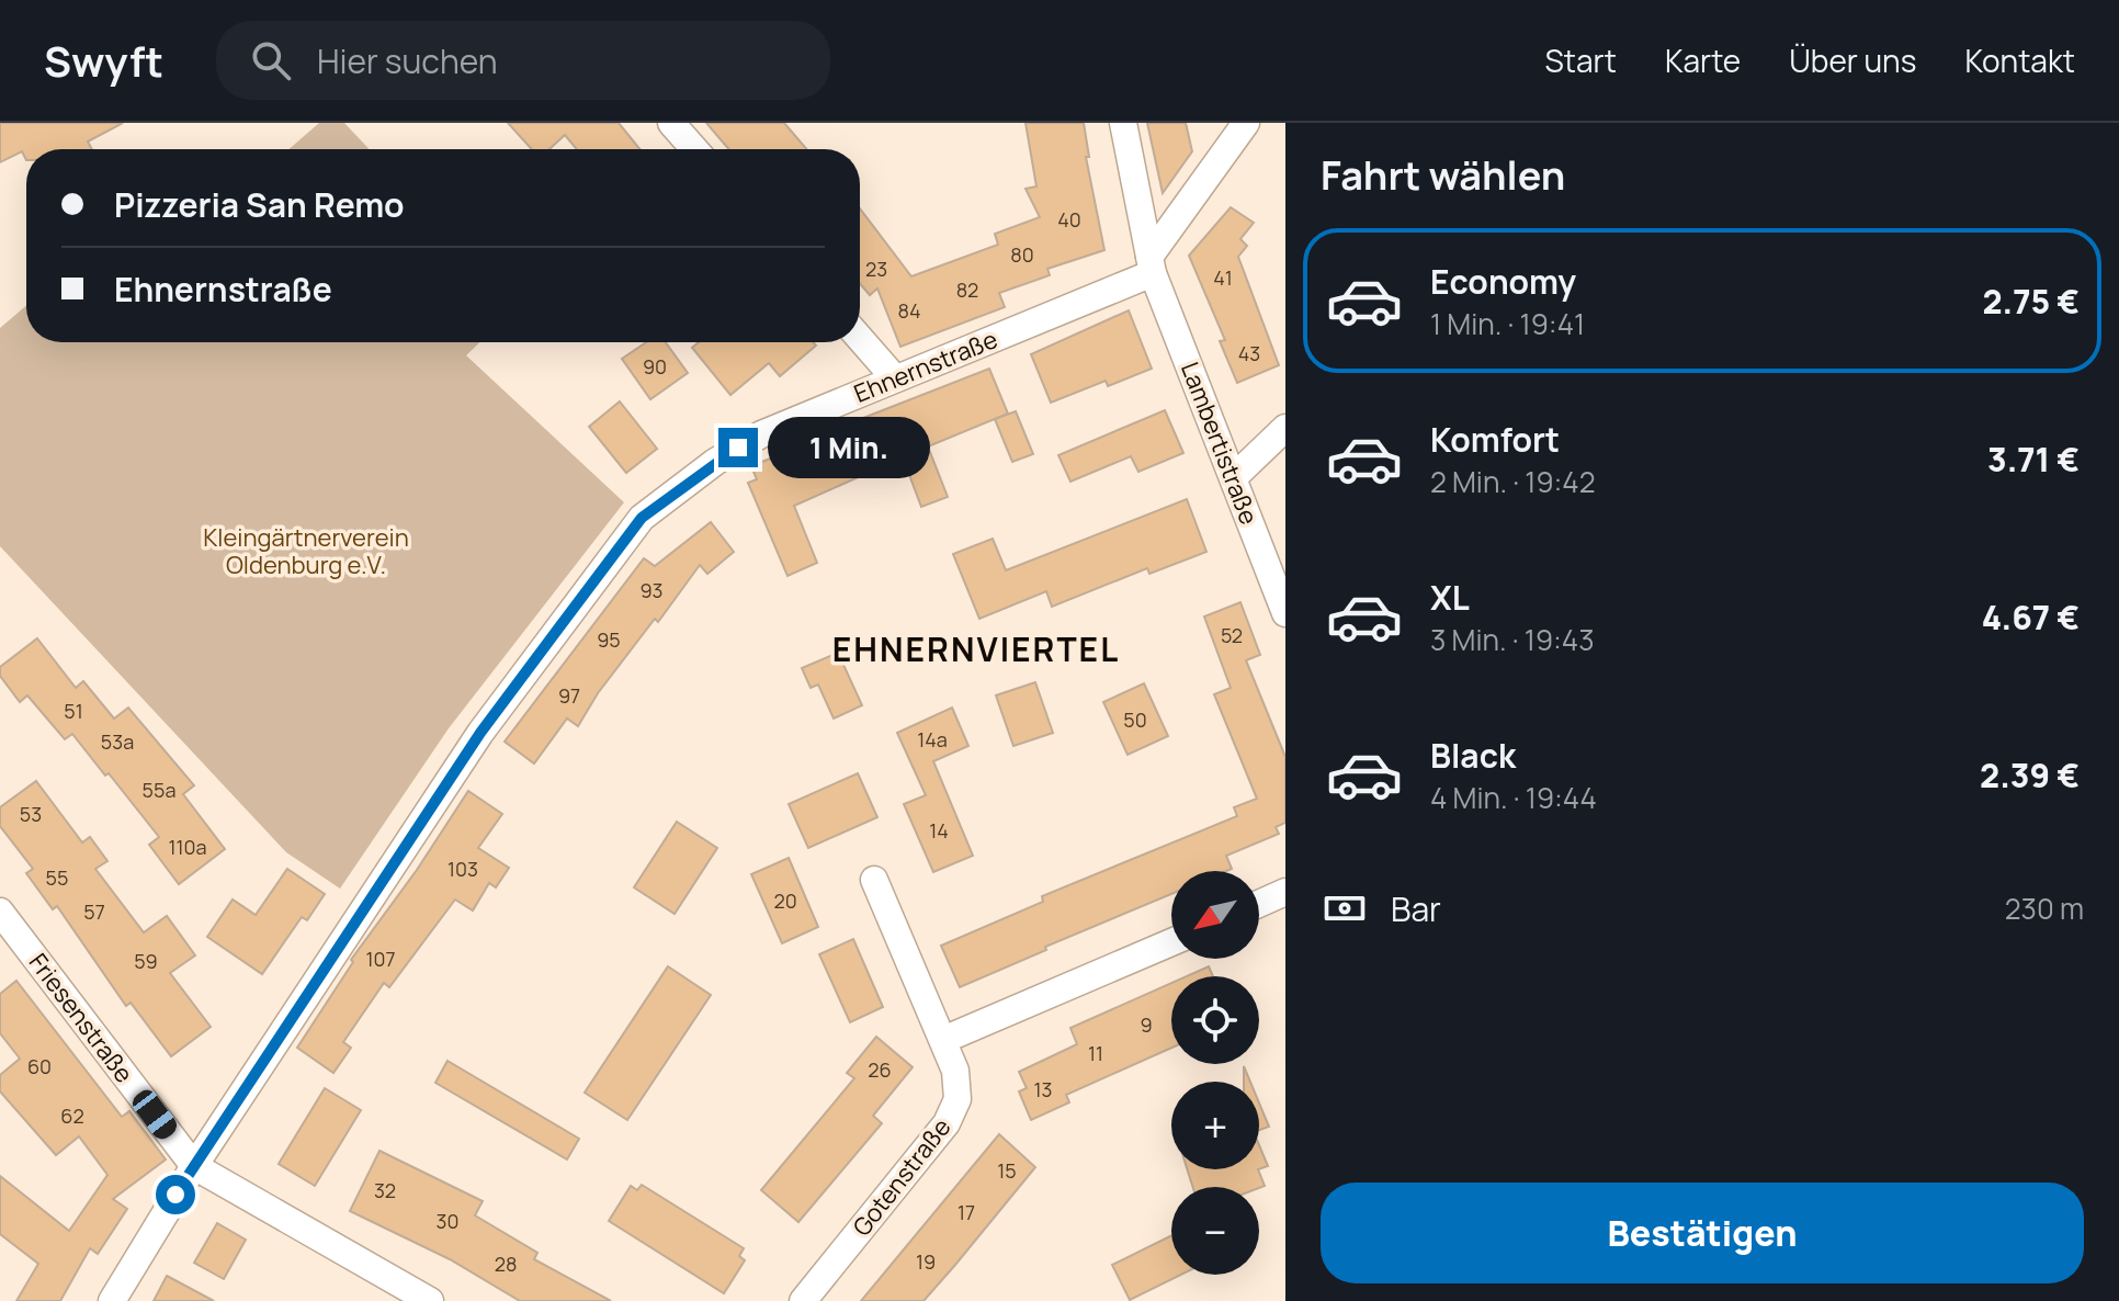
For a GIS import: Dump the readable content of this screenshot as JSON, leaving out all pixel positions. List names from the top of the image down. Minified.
{"streets":{"street":["Ehnernstraße","Lambertistraße","Friesenstraße","Gotenstraße"]},"crossings":[["Ehnernstraße","Lambertistraße"],["Ehnernstraße","Friesenstraße"]],"districts":["EHNERNVIERTEL"],"parks":["Kleingärtnerverein Oldenburg e.V."],"house_numbers":["40","80","23","41","82","84","43","90","93","52","95","97","51","50","14a","53a","55a","53","14","110a","103","55","20","57","107","59","9","11","60","26","13","62","15","32","17","30","19","28"],"north":"bottom left","page":{"header":"Swyft","search":"Hier suchen","nav":["Start","Karte","Über uns","Kontakt"],"heading":"Fahrt wählen","banner":["Pizzeria San Remo","Ehnernstraße"],"list":[{"name":"Economy","note":"1 Min. · 19:41","value":"2.75 €"},{"name":"Komfort","note":"2 Min. · 19:42","value":"3.71 €"},{"name":"XL","note":"3 Min. · 19:43","value":"4.67 €"},{"name":"Black","note":"4 Min. · 19:44","value":"2.39 €"}],"bubble":"1 Min.","pay":["Bar","230 m"],"map_buttons":["+","−"],"buttons":"Bestätigen"}}
